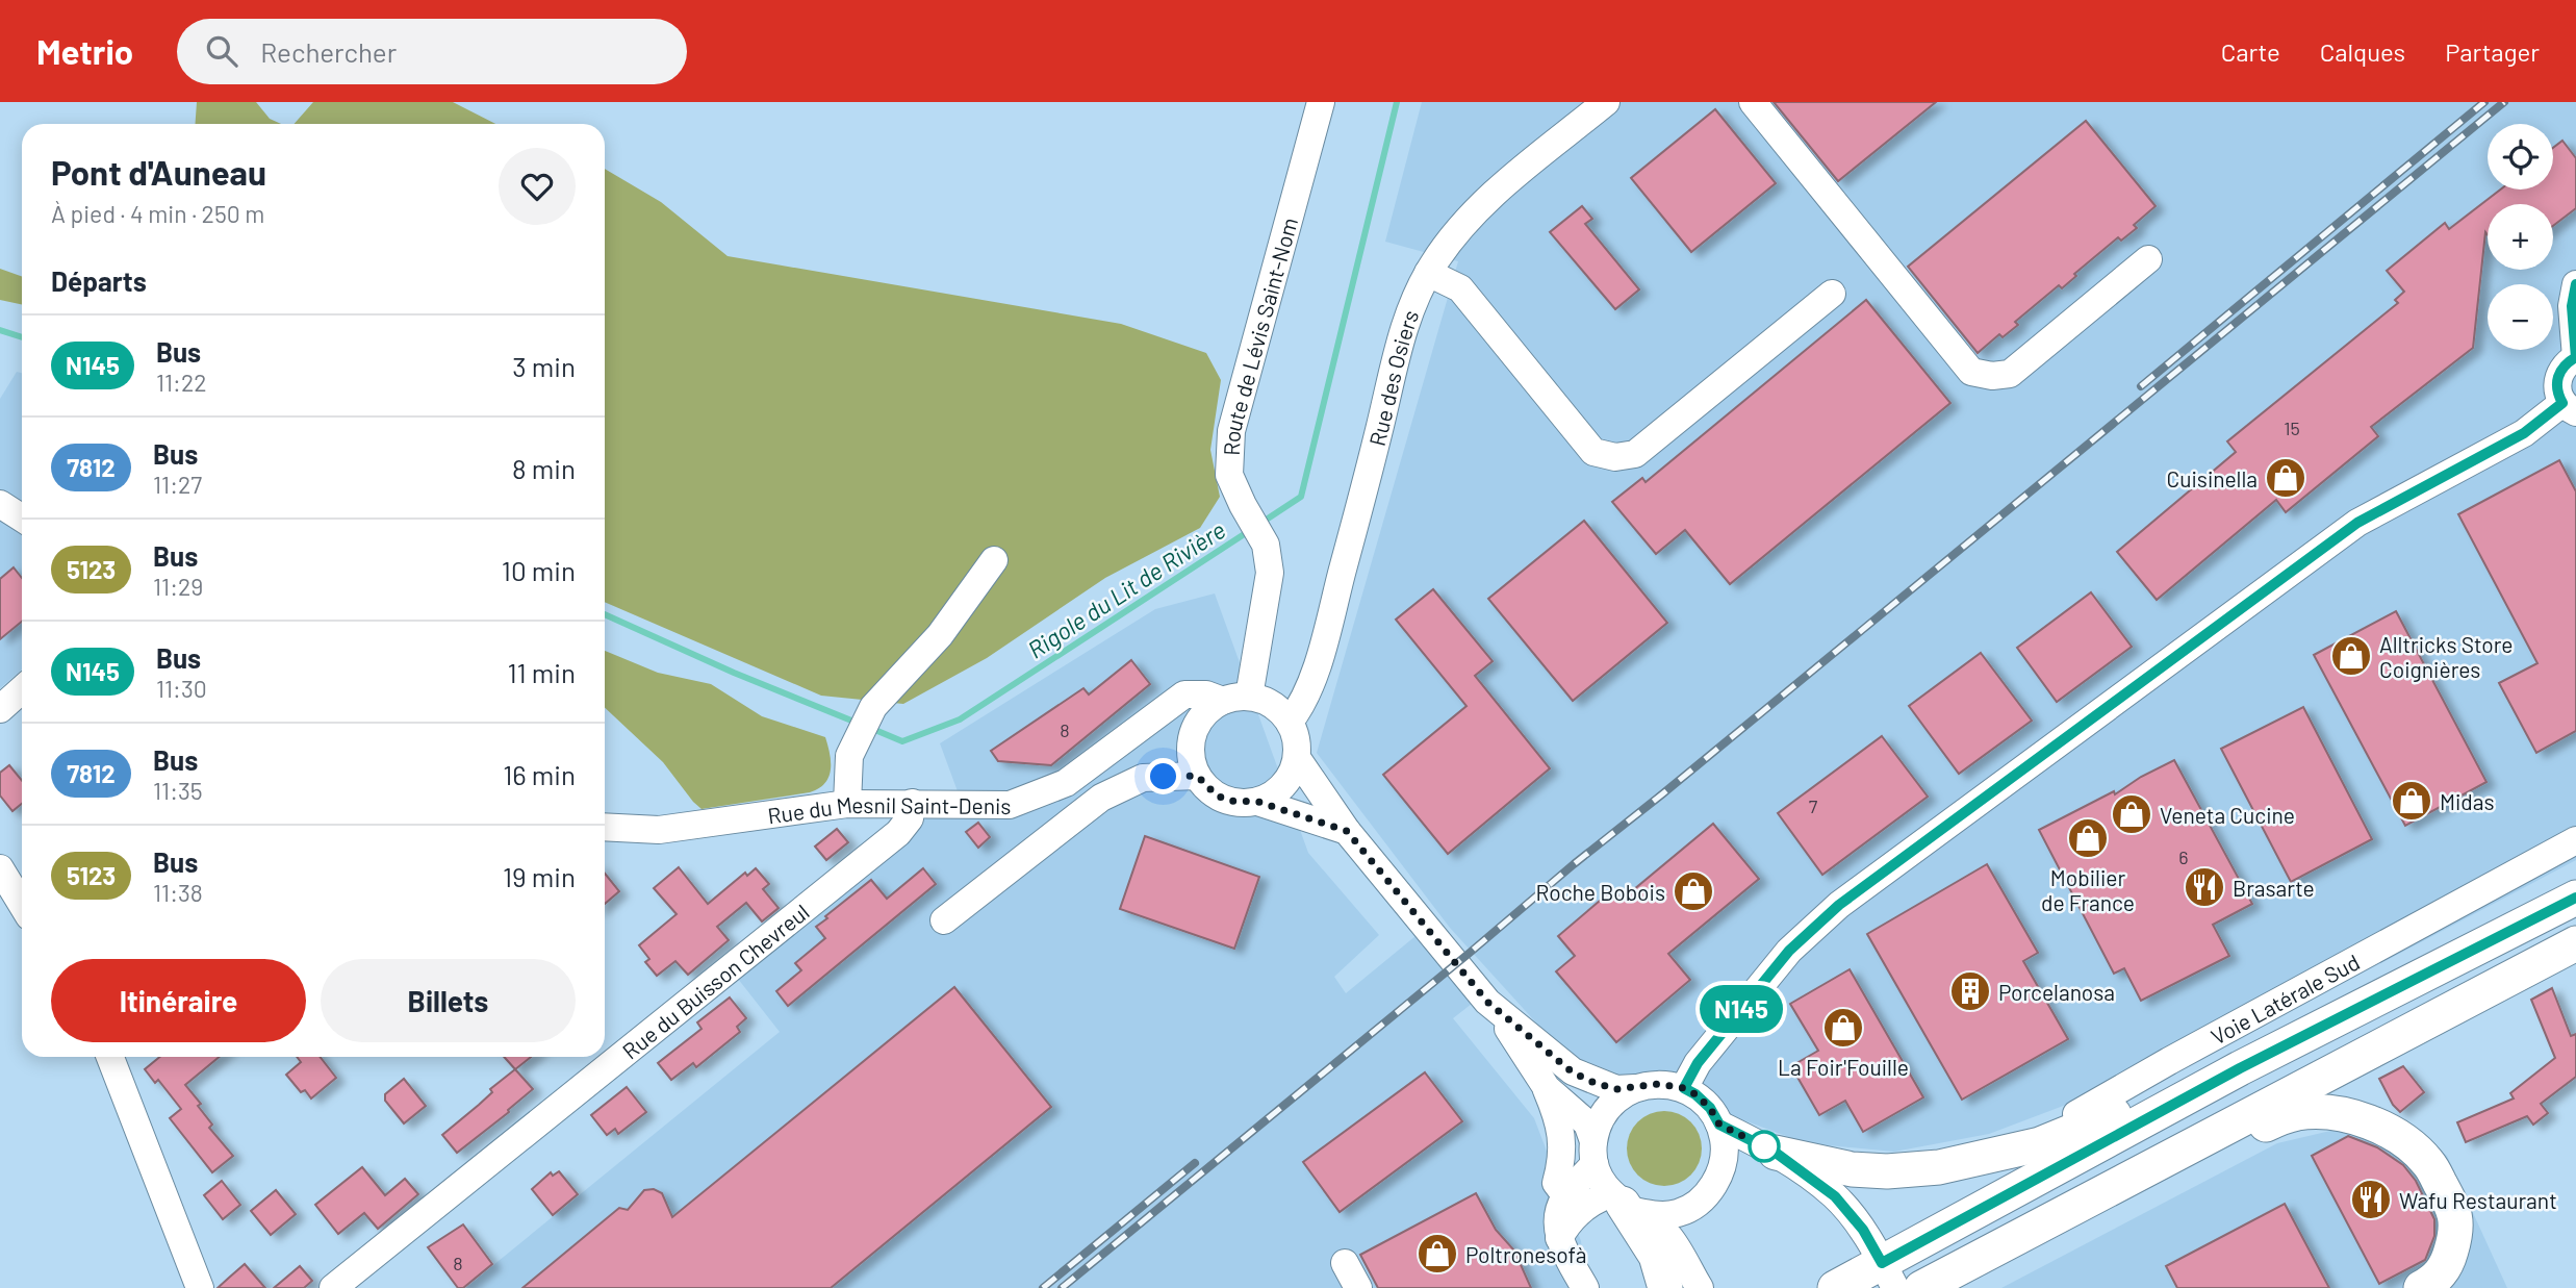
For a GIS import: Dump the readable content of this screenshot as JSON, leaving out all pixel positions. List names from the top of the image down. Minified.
{"streets":{"street":["Route de Lévis Saint-Nom","Rue des Osiers","Rue du Mesnil Saint-Denis","Rue du Buisson Chevreul","Voie Latérale Sud"]},"crossings":[["Route de Lévis Saint-Nom","Rue des Osiers"],["Route de Lévis Saint-Nom","Rue du Mesnil Saint-Denis"],["Rue des Osiers","Rue du Mesnil Saint-Denis"],["Rue du Mesnil Saint-Denis","Rue du Buisson Chevreul"]],"water":["Rigole du Lit de Rivière"],"places":{"shop":["Cuisinella","Alltricks Store Coignières","Midas","Veneta Cucine","Mobilier de France","Roche Bobois","La Foir'Fouille","Poltronesofà"],"restaurant":["Brasarte","Wafu Restaurant"],"building":["Porcelanosa"]},"lines":["bus line N145"],"house_numbers":["15","8","7","6","8"],"page":{"header":"Metrio","search":"Rechercher","nav":["Carte","Calques","Partager"],"on_map":"N145","map_buttons":["+","−"],"heading":[["Pont d'Auneau","À pied · 4 min · 250 m"],"Départs"],"list":[{"mark":"N145","name":"Bus","note":"11:22","value":"3 min"},{"mark":"7812","name":"Bus","note":"11:27","value":"8 min"},{"mark":"5123","name":"Bus","note":"11:29","value":"10 min"},{"mark":"N145","name":"Bus","note":"11:30","value":"11 min"},{"mark":"7812","name":"Bus","note":"11:35","value":"16 min"},{"mark":"5123","name":"Bus","note":"11:38","value":"19 min"}],"buttons":["Itinéraire","Billets"]}}
